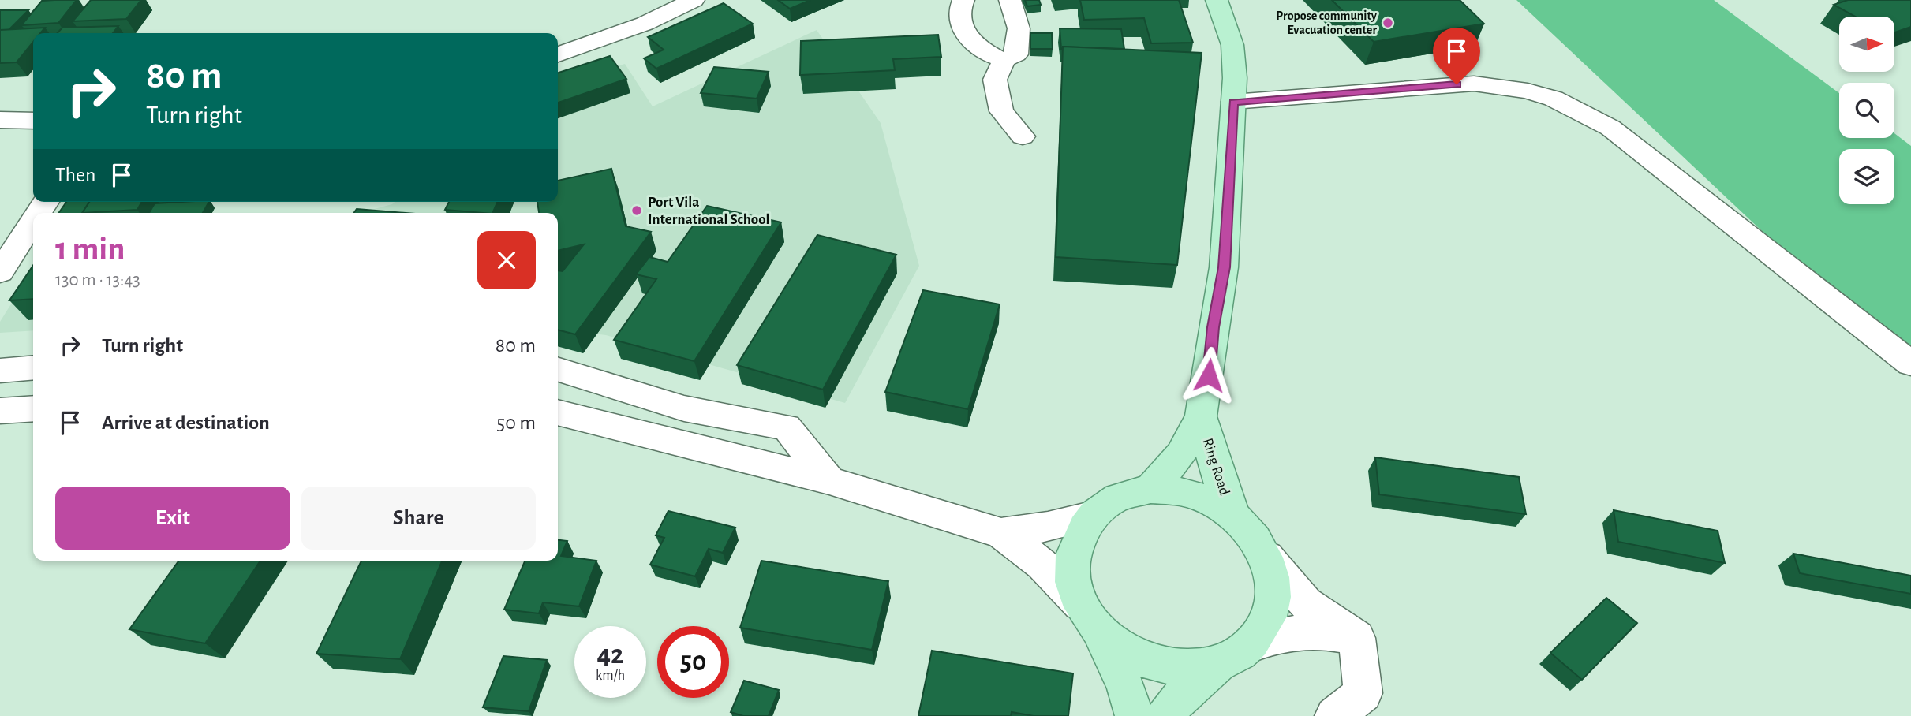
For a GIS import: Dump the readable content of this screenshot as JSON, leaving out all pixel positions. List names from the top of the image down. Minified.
{"streets":{"main road":["Ring Road"]},"places":["Propose community Evacuation center","Port Vila International School"],"north":"right","page":{"turn":["80 m","Turn right"],"then":"Then","heading":["1 min","130 m · 13:43"],"list":[{"name":"Turn right","value":"80 m"},{"name":"Arrive at destination","value":"50 m"}],"buttons":["Exit","Share"],"speed":"42 km/h","limit":"50"}}
